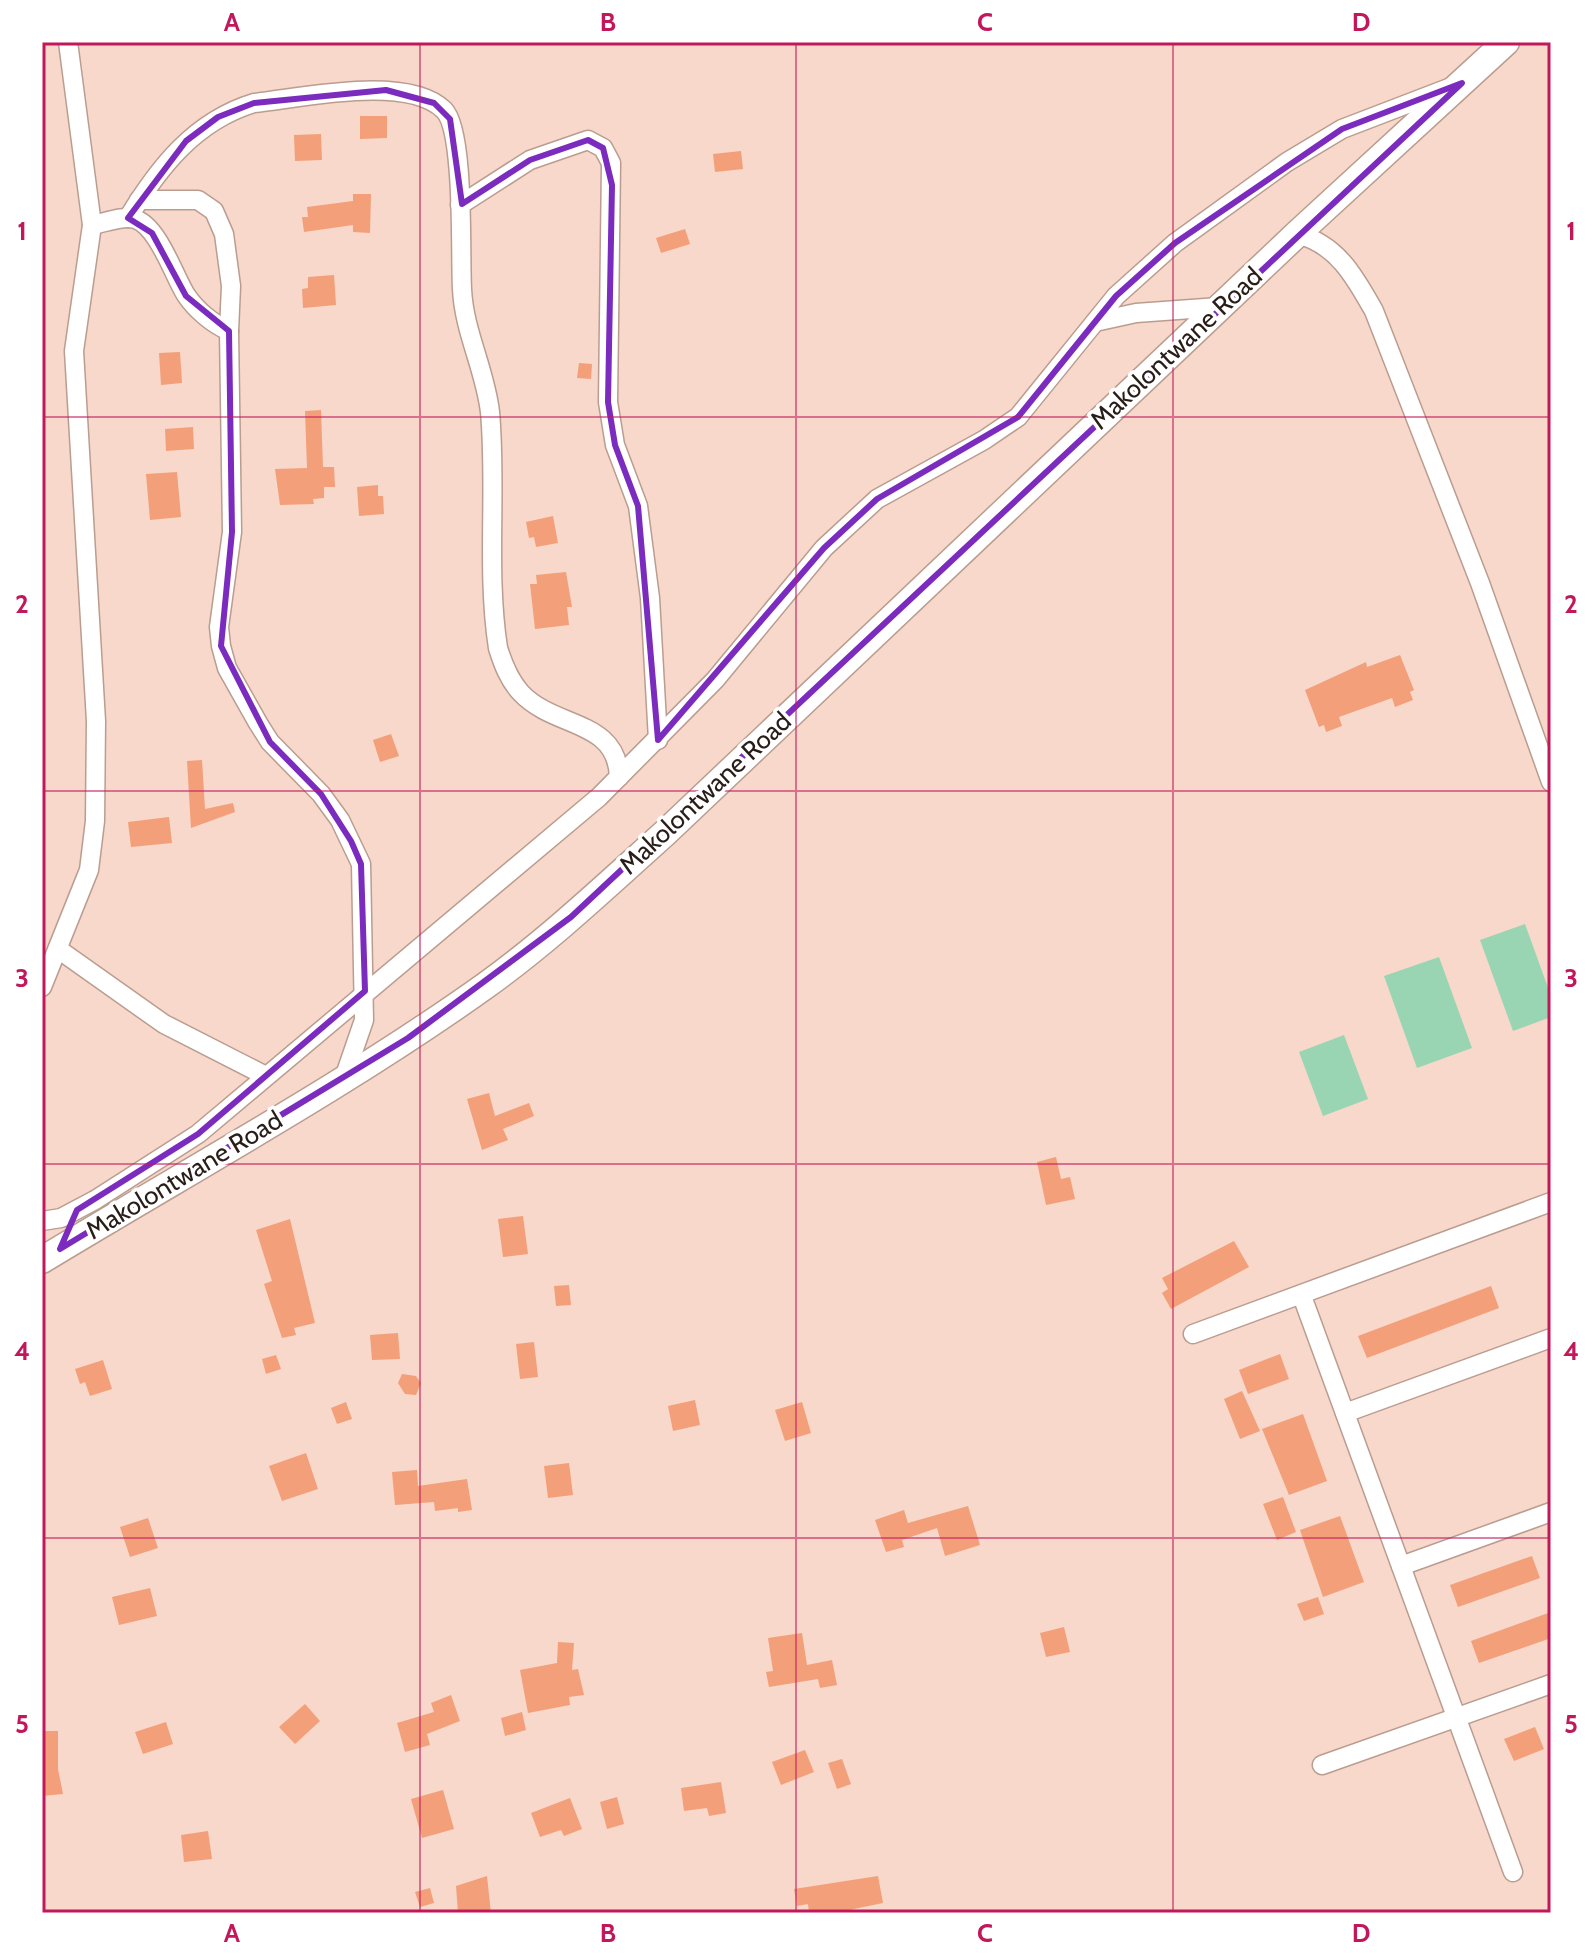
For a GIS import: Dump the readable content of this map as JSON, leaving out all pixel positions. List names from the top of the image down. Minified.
{"streets":{"main road":["Makolontwane Road"]},"grid":{"columns":["A","B","C","D"],"rows":["1","2","3","4","5"]}}
